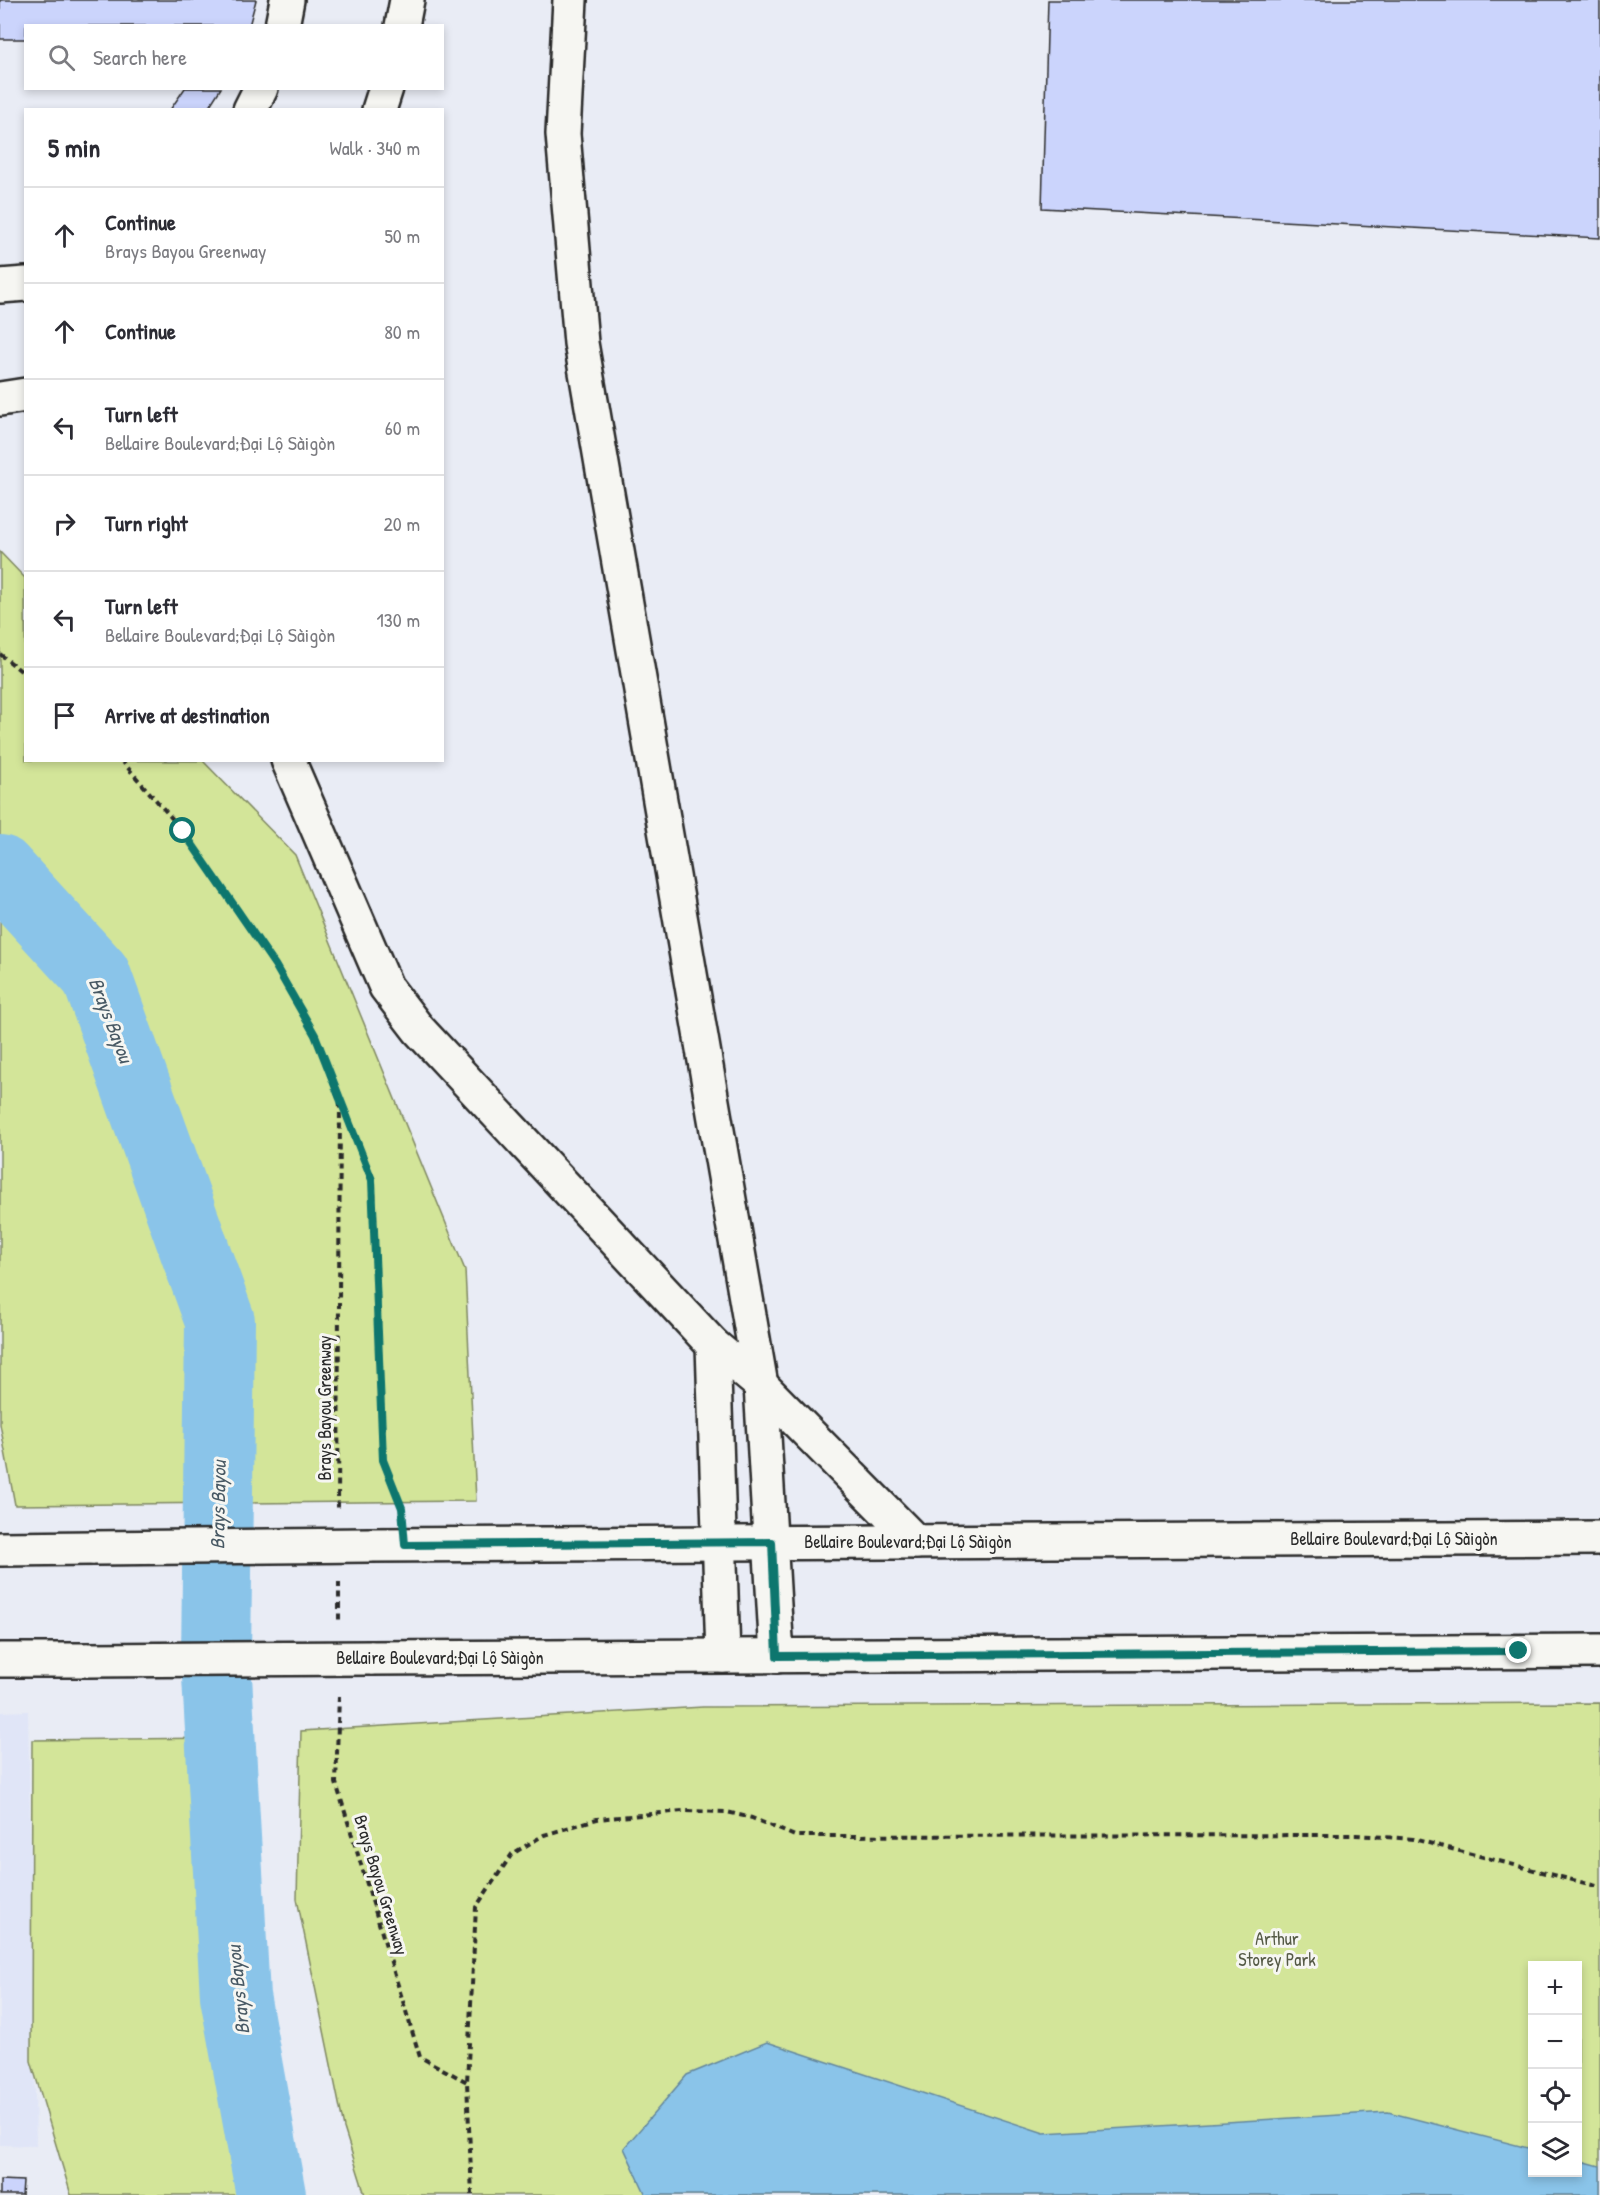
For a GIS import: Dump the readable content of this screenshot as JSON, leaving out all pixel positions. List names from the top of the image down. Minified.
{"streets":{"main road":["Bellaire Boulevard;Đại Lộ Sàigòn"],"path":["Brays Bayou Greenway"]},"water":["Brays Bayou"],"parks":["Arthur Storey Park"],"page":{"search":"Search here","heading":["5 min","Walk · 340 m"],"list":[["Continue","Brays Bayou Greenway","50 m"],["Continue","80 m"],["Turn left","Bellaire Boulevard;Đại Lộ Sàigòn","60 m"],["Turn right","20 m"],["Turn left","Bellaire Boulevard;Đại Lộ Sàigòn","130 m"],"Arrive at destination"],"map_buttons":["+","−"]}}
